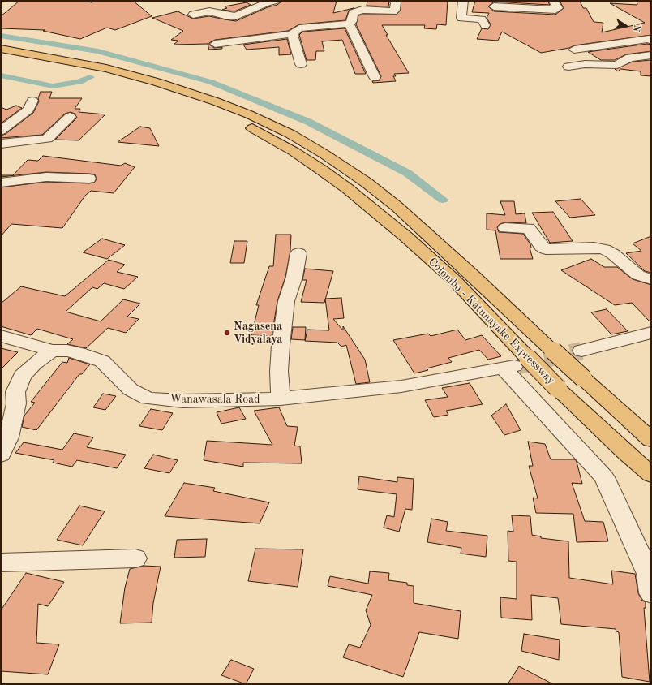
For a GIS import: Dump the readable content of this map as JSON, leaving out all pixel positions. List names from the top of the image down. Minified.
{"streets":{"highway":["Colombo - Katunayake Expressway"],"street":["Wanawasala Road"]},"crossings":[["Colombo - Katunayake Expressway","Wanawasala Road"]],"places":["Nagasena Vidyalaya"],"north":"right"}
